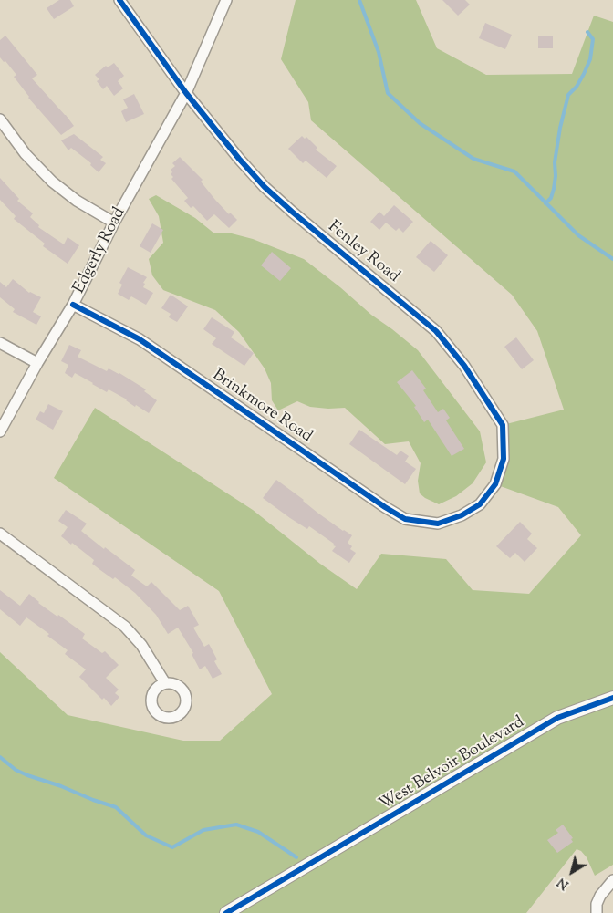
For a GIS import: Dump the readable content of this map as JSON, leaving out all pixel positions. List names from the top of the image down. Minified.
{"streets":{"street":["Edgerly Road","Fenley Road","Brinkmore Road","West Belvoir Boulevard"]},"crossings":[["Edgerly Road","Fenley Road"],["Edgerly Road","Brinkmore Road"],["Fenley Road","Brinkmore Road"]],"north":"bottom left"}
